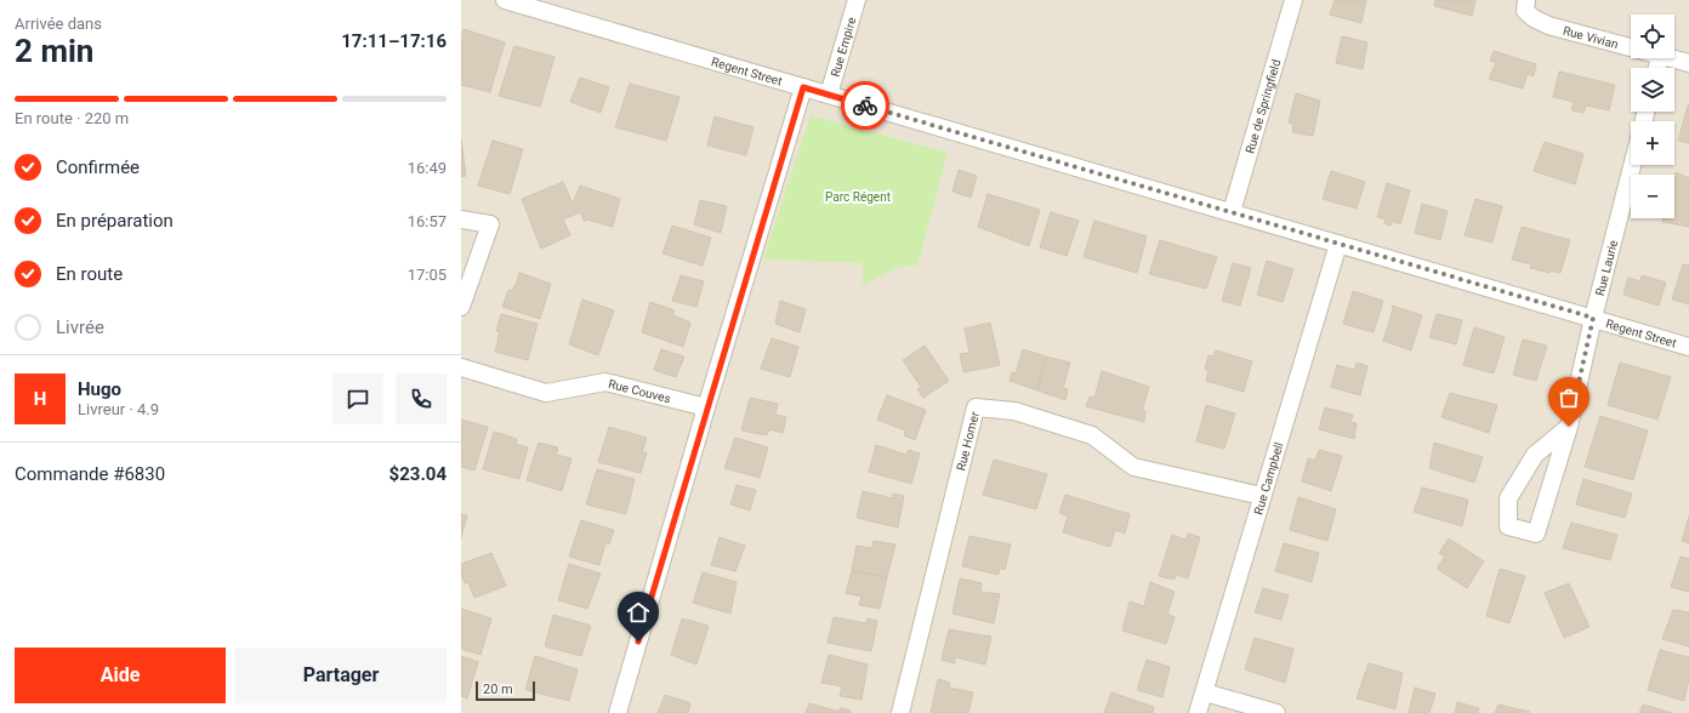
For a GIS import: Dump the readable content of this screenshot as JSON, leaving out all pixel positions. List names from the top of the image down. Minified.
{"streets":{"street":["Rue Vivian","Rue Empire","Regent Street","Rue de Springfield","Rue Laurie","Rue Couves","Rue Homer","Rue Campbell"]},"crossings":[["Rue Empire","Regent Street"],["Regent Street","Rue de Springfield"],["Regent Street","Rue Laurie"],["Regent Street","Rue Campbell"],["Rue Homer","Rue Campbell"]],"parks":["Parc Régent"],"scale_bar":"20 m","page":{"heading":["2 min","Arrivée dans","17:11–17:16"],"panel":["Hugo","Livreur · 4.9","Commande #6830","$23.04"],"map_buttons":["+","−"],"bar":"En route · 220 m","list":[["Confirmée","16:49"],["En préparation","16:57"],["En route","17:05"],"Livrée"],"round":"H","buttons":["Aide","Partager"],"scale":"20 m"}}
